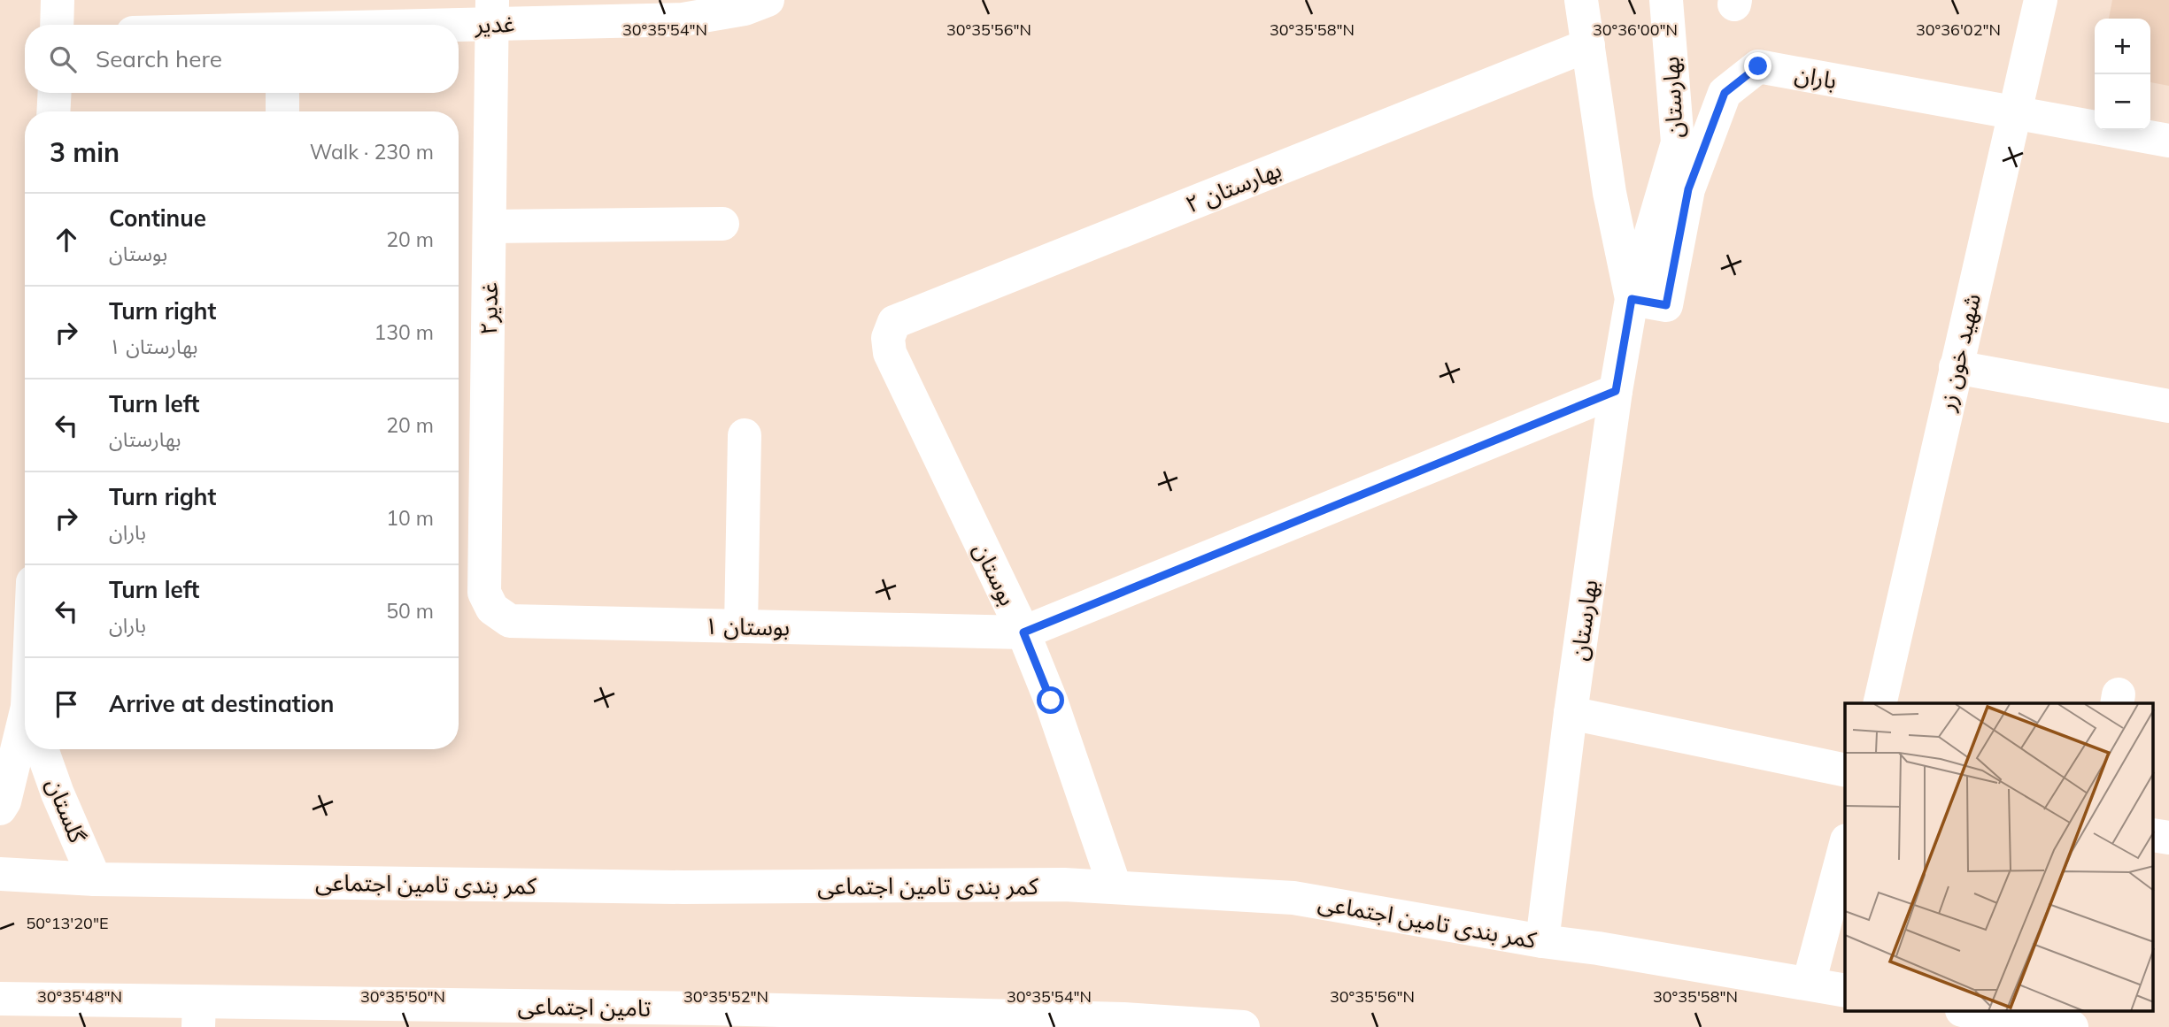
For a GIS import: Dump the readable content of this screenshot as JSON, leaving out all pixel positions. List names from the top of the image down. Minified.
{"streets":{"street":["غدیر","باران","بهارستان","بهارستان ٢","غدیر٢","شهید خون زر","بوستان","بوستان ١","گلستان","کمر بندی تامین اجتماعی","تامین اجتماعی"]},"crossings":[["غدیر","غدیر٢"],["باران","بهارستان"],["باران","شهید خون زر"],["بهارستان","بهارستان ٢"],["بهارستان","کمر بندی تامین اجتماعی"],["بهارستان ٢","بوستان"],["غدیر٢","بوستان ١"],["بوستان","بوستان ١"],["بوستان","کمر بندی تامین اجتماعی"],["گلستان","کمر بندی تامین اجتماعی"]],"page":{"map_buttons":["+","−"],"search":"Search here","heading":["3 min","Walk · 230 m"],"list":[["Continue","بوستان","20 m"],["Turn right","بهارستان ١","130 m"],["Turn left","بهارستان","20 m"],["Turn right","باران","10 m"],["Turn left","باران","50 m"],"Arrive at destination"]},"coordinates":["30°35'54\"N","30°36'00\"N","30°35'56\"N","30°35'58\"N","30°36'02\"N","50°13'20\"E","30°35'48\"N","30°35'50\"N","30°35'52\"N"]}
